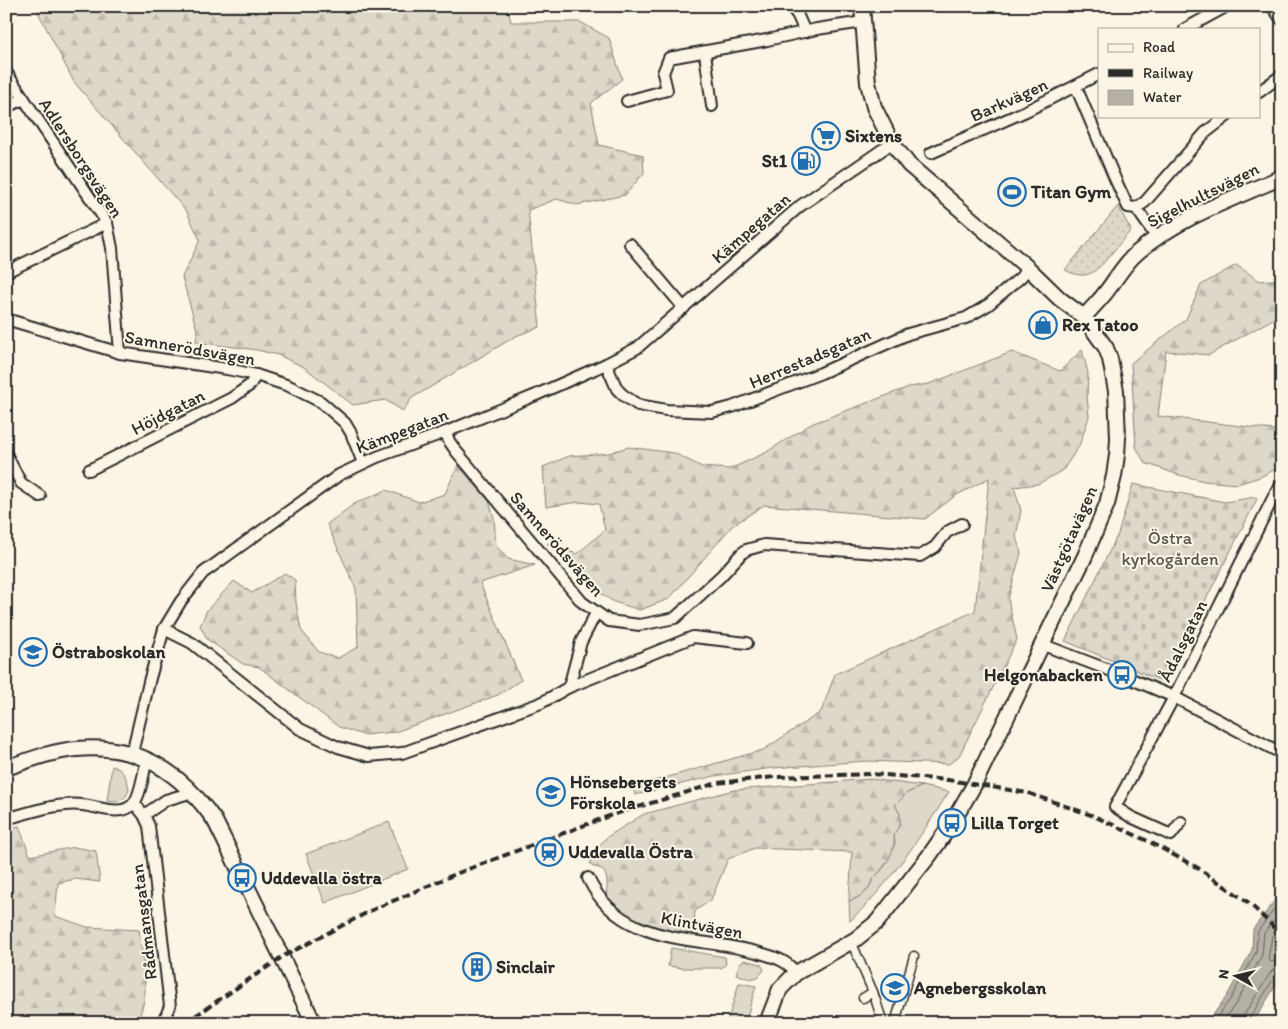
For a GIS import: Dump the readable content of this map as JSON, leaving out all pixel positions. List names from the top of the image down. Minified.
{"streets":{"street":["Barkvägen","Adlersborgsvägen","Sigelhultsvägen","Kämpegatan","Samnerödsvägen","Herrestadsgatan","Höjdgatan","Västgötavägen","Ådalsgatan","Rådmansgatan","Klintvägen"]},"crossings":[["Adlersborgsvägen","Samnerödsvägen"],["Sigelhultsvägen","Västgötavägen"],["Kämpegatan","Samnerödsvägen"],["Kämpegatan","Herrestadsgatan"],["Kämpegatan","Västgötavägen"],["Samnerödsvägen","Höjdgatan"],["Herrestadsgatan","Västgötavägen"],["Västgötavägen","Klintvägen"]],"parks":["Östra kyrkogården"],"places":{"supermarket":["Sixtens"],"fuel station":["St1"],"sports":["Titan Gym"],"shop":["Rex Tatoo"],"school or university":["Östraboskolan","Hönsebergets Förskola","Agnebergsskolan"],"bus stop":["Helgonabacken","Lilla Torget","Uddevalla östra"],"station":["Uddevalla Östra"],"building":["Sinclair"]},"legend":["Road","Railway","Water"],"north":"left"}
